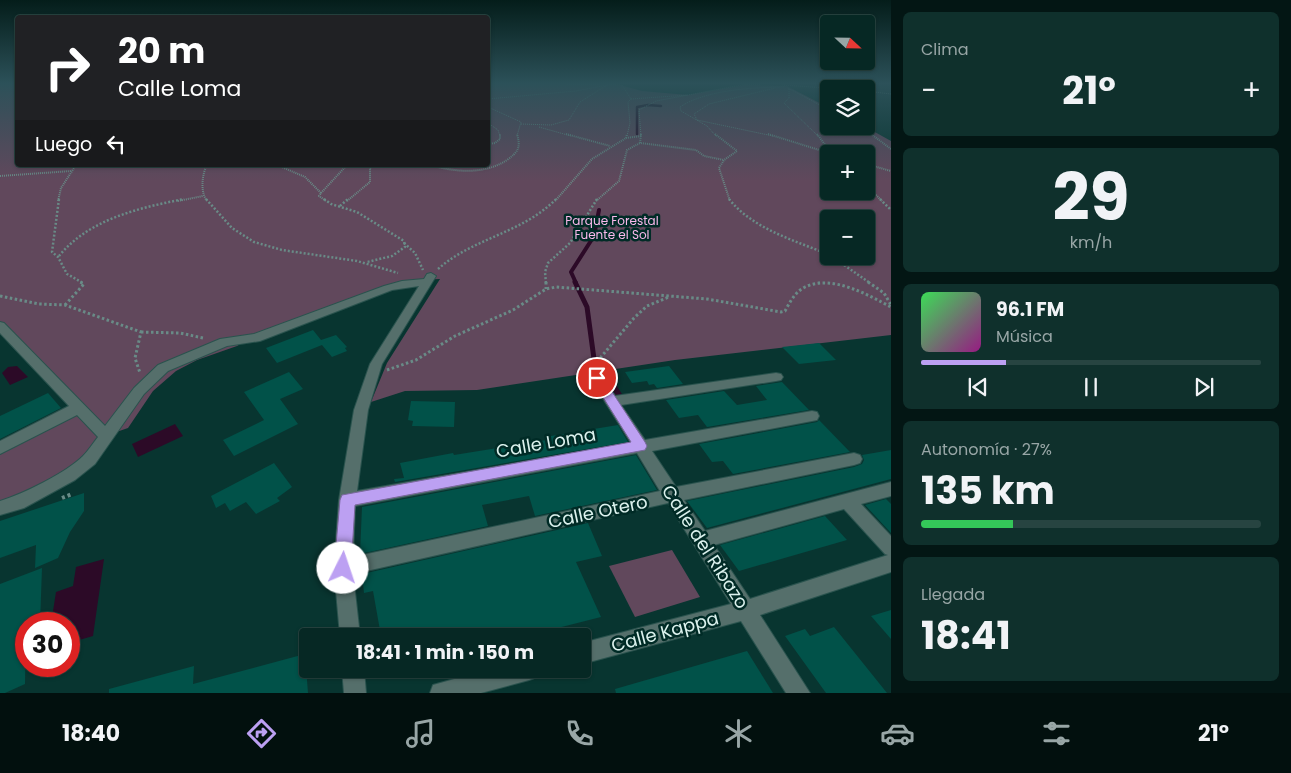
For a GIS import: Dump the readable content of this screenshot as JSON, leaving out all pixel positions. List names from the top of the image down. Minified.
{"streets":{"street":["Calle Loma","Calle Otero","Calle del Ribazo","Calle Kappa"]},"crossings":[["Calle Loma","Calle del Ribazo"],["Calle Otero","Calle del Ribazo"],["Calle del Ribazo","Calle Kappa"]],"parks":["Parque Forestal Fuente el Sol"],"north":"right","page":{"tile":["Clima",["29","km/h"],["Autonomía · 27%","135 km"],["Llegada","18:41"]],"map_buttons":["+","−"],"turn":["20 m","Calle Loma"],"heat":["−","21°","+"],"then":"Luego","song":["96.1 FM","Música"],"limit":"30","trip":"18:41 · 1 min · 150 m","tabs":["18:40","21°"]}}
